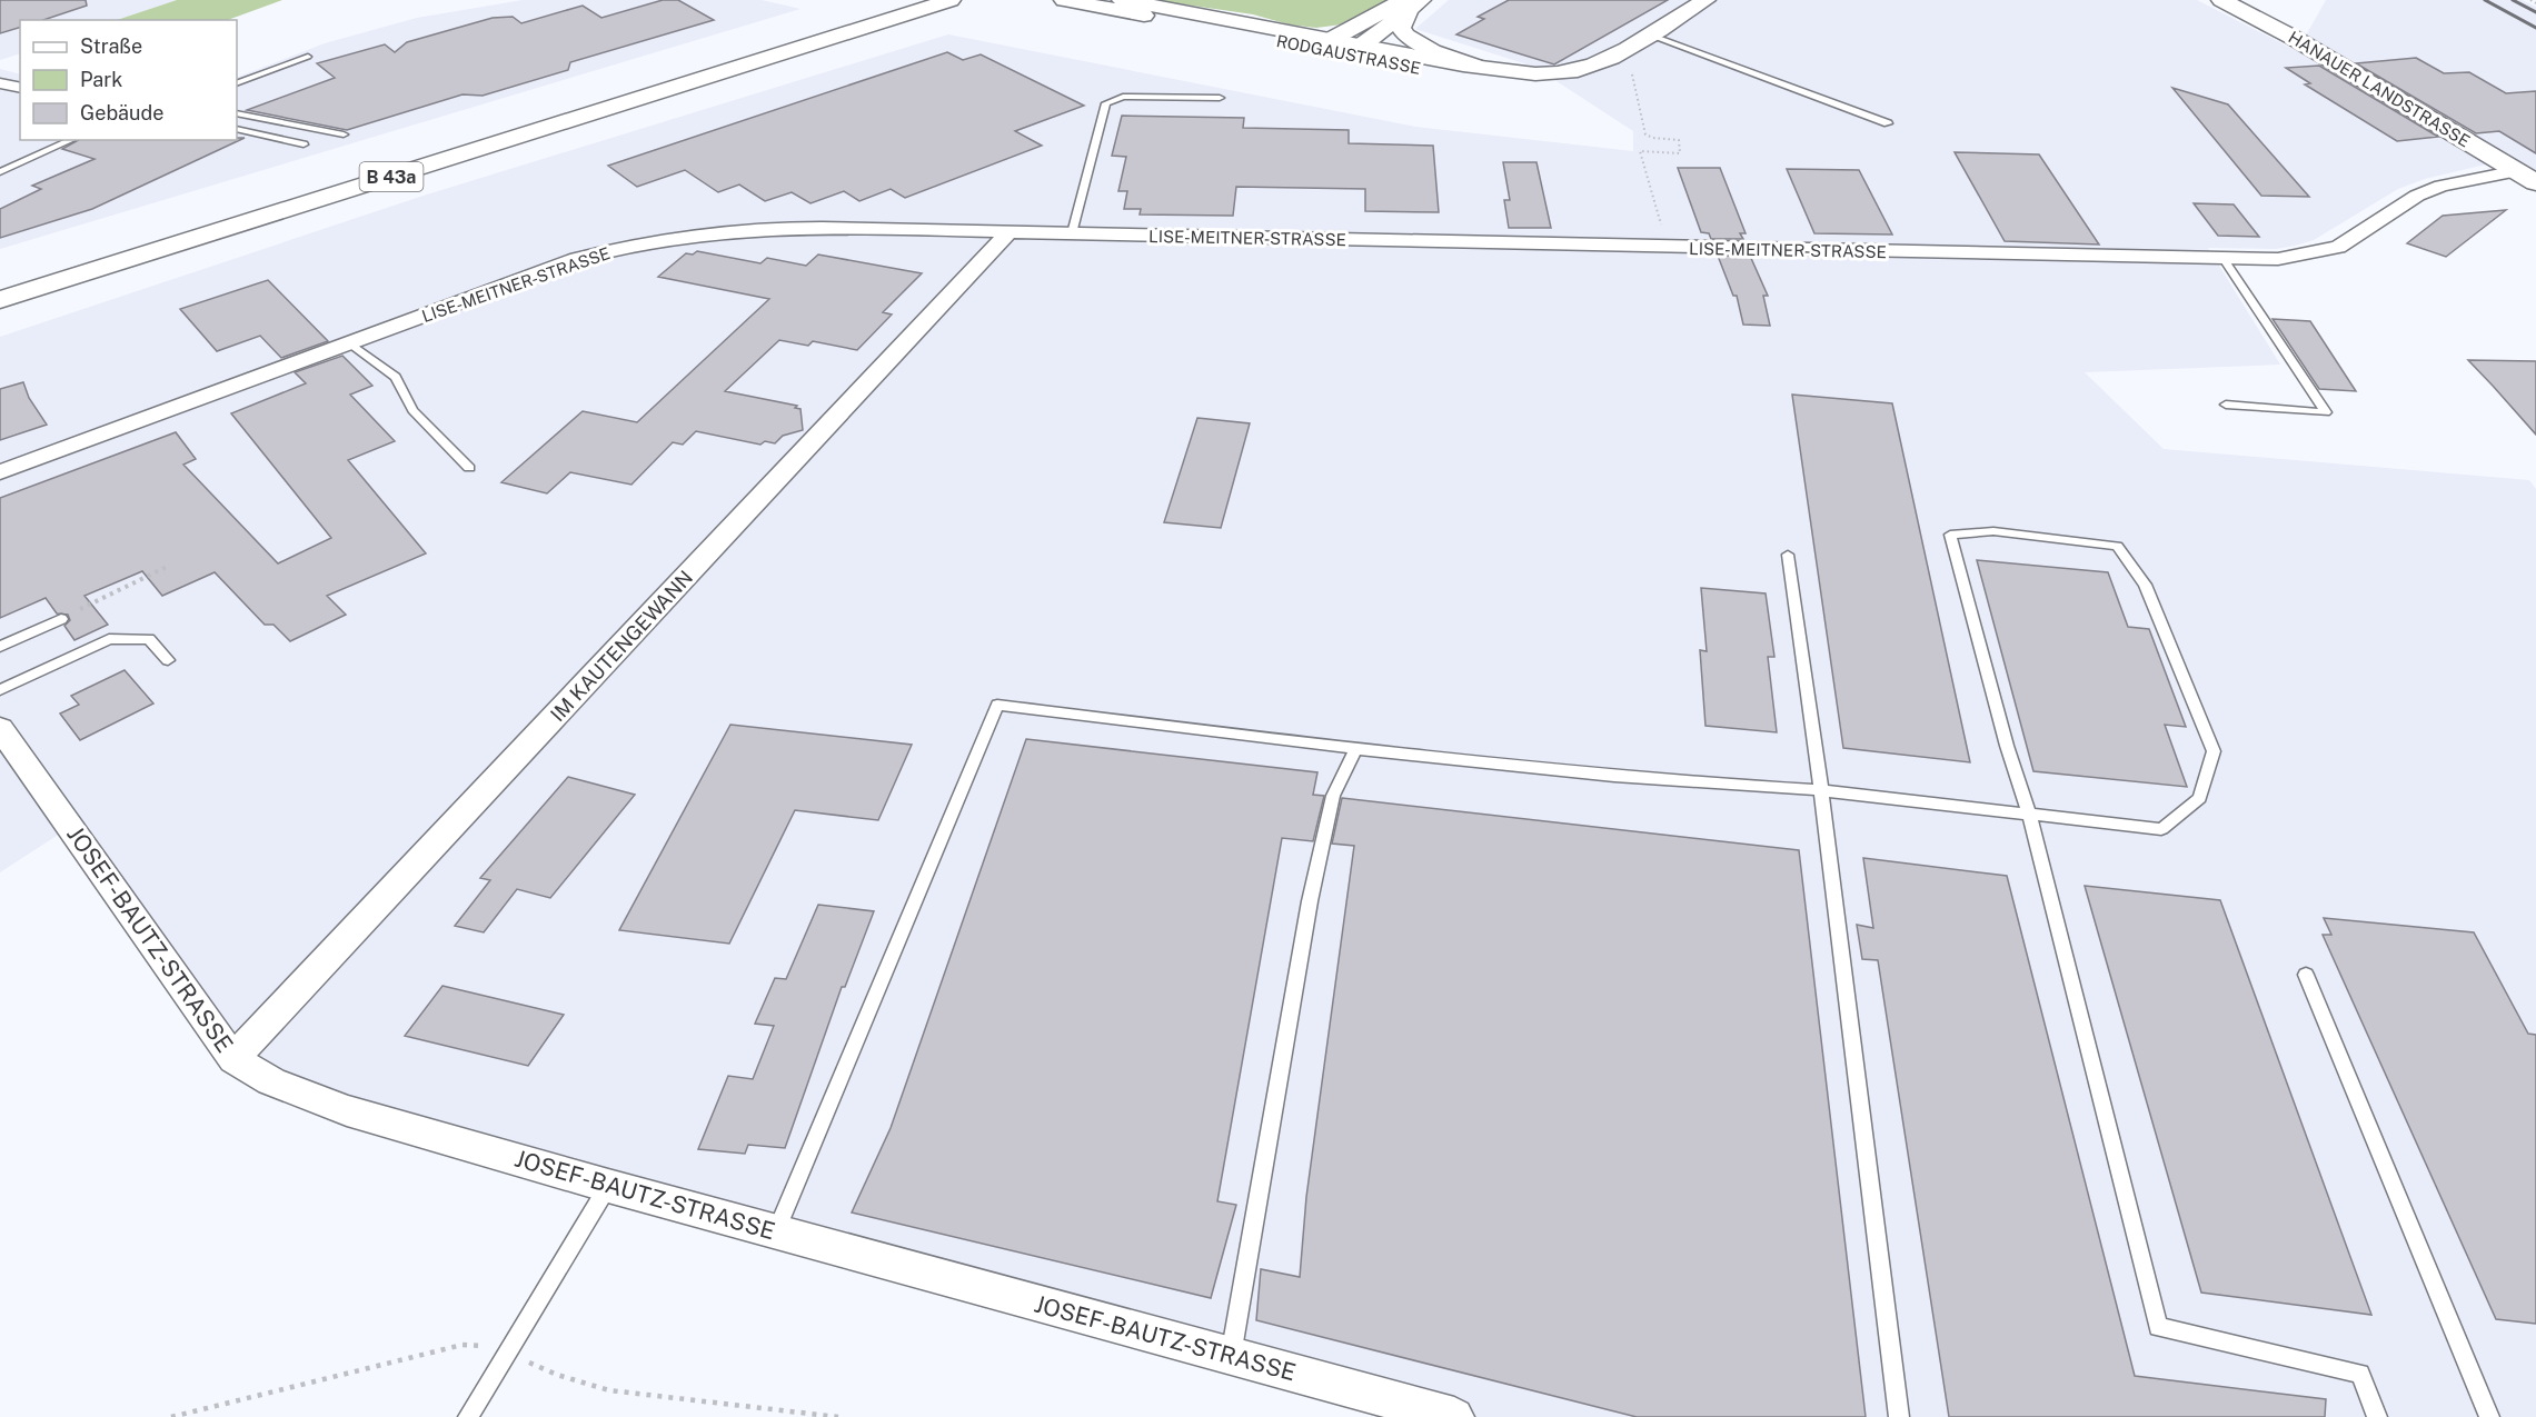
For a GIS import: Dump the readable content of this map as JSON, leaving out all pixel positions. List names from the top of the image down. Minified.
{"streets":{"main road":["RODGAUSTRASSE","HANAUER LANDSTRASSE","B 43a"],"street":["LISE-MEITNER-STRASSE","IM KAUTENGEWANN","JOSEF-BAUTZ-STRASSE"]},"crossings":[["HANAUER LANDSTRASSE","LISE-MEITNER-STRASSE"],["LISE-MEITNER-STRASSE","IM KAUTENGEWANN"],["IM KAUTENGEWANN","JOSEF-BAUTZ-STRASSE"]],"legend":["Straße","Park","Gebäude"]}
